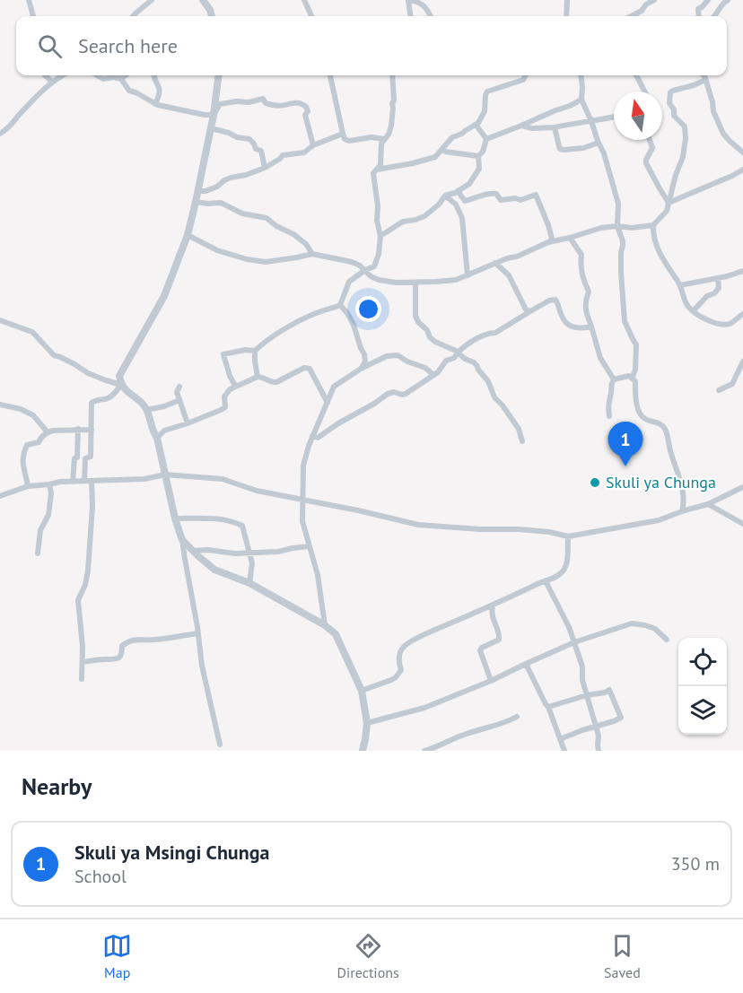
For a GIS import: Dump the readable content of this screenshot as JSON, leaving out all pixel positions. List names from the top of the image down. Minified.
{"places":["Skuli ya Chunga"],"north":"top","page":{"search":"Search here","pins":"1","heading":"Nearby","list":[{"mark":"1","name":"Skuli ya Msingi Chunga","note":"School","value":"350 m"}],"nav":["Map","Directions","Saved"]}}
